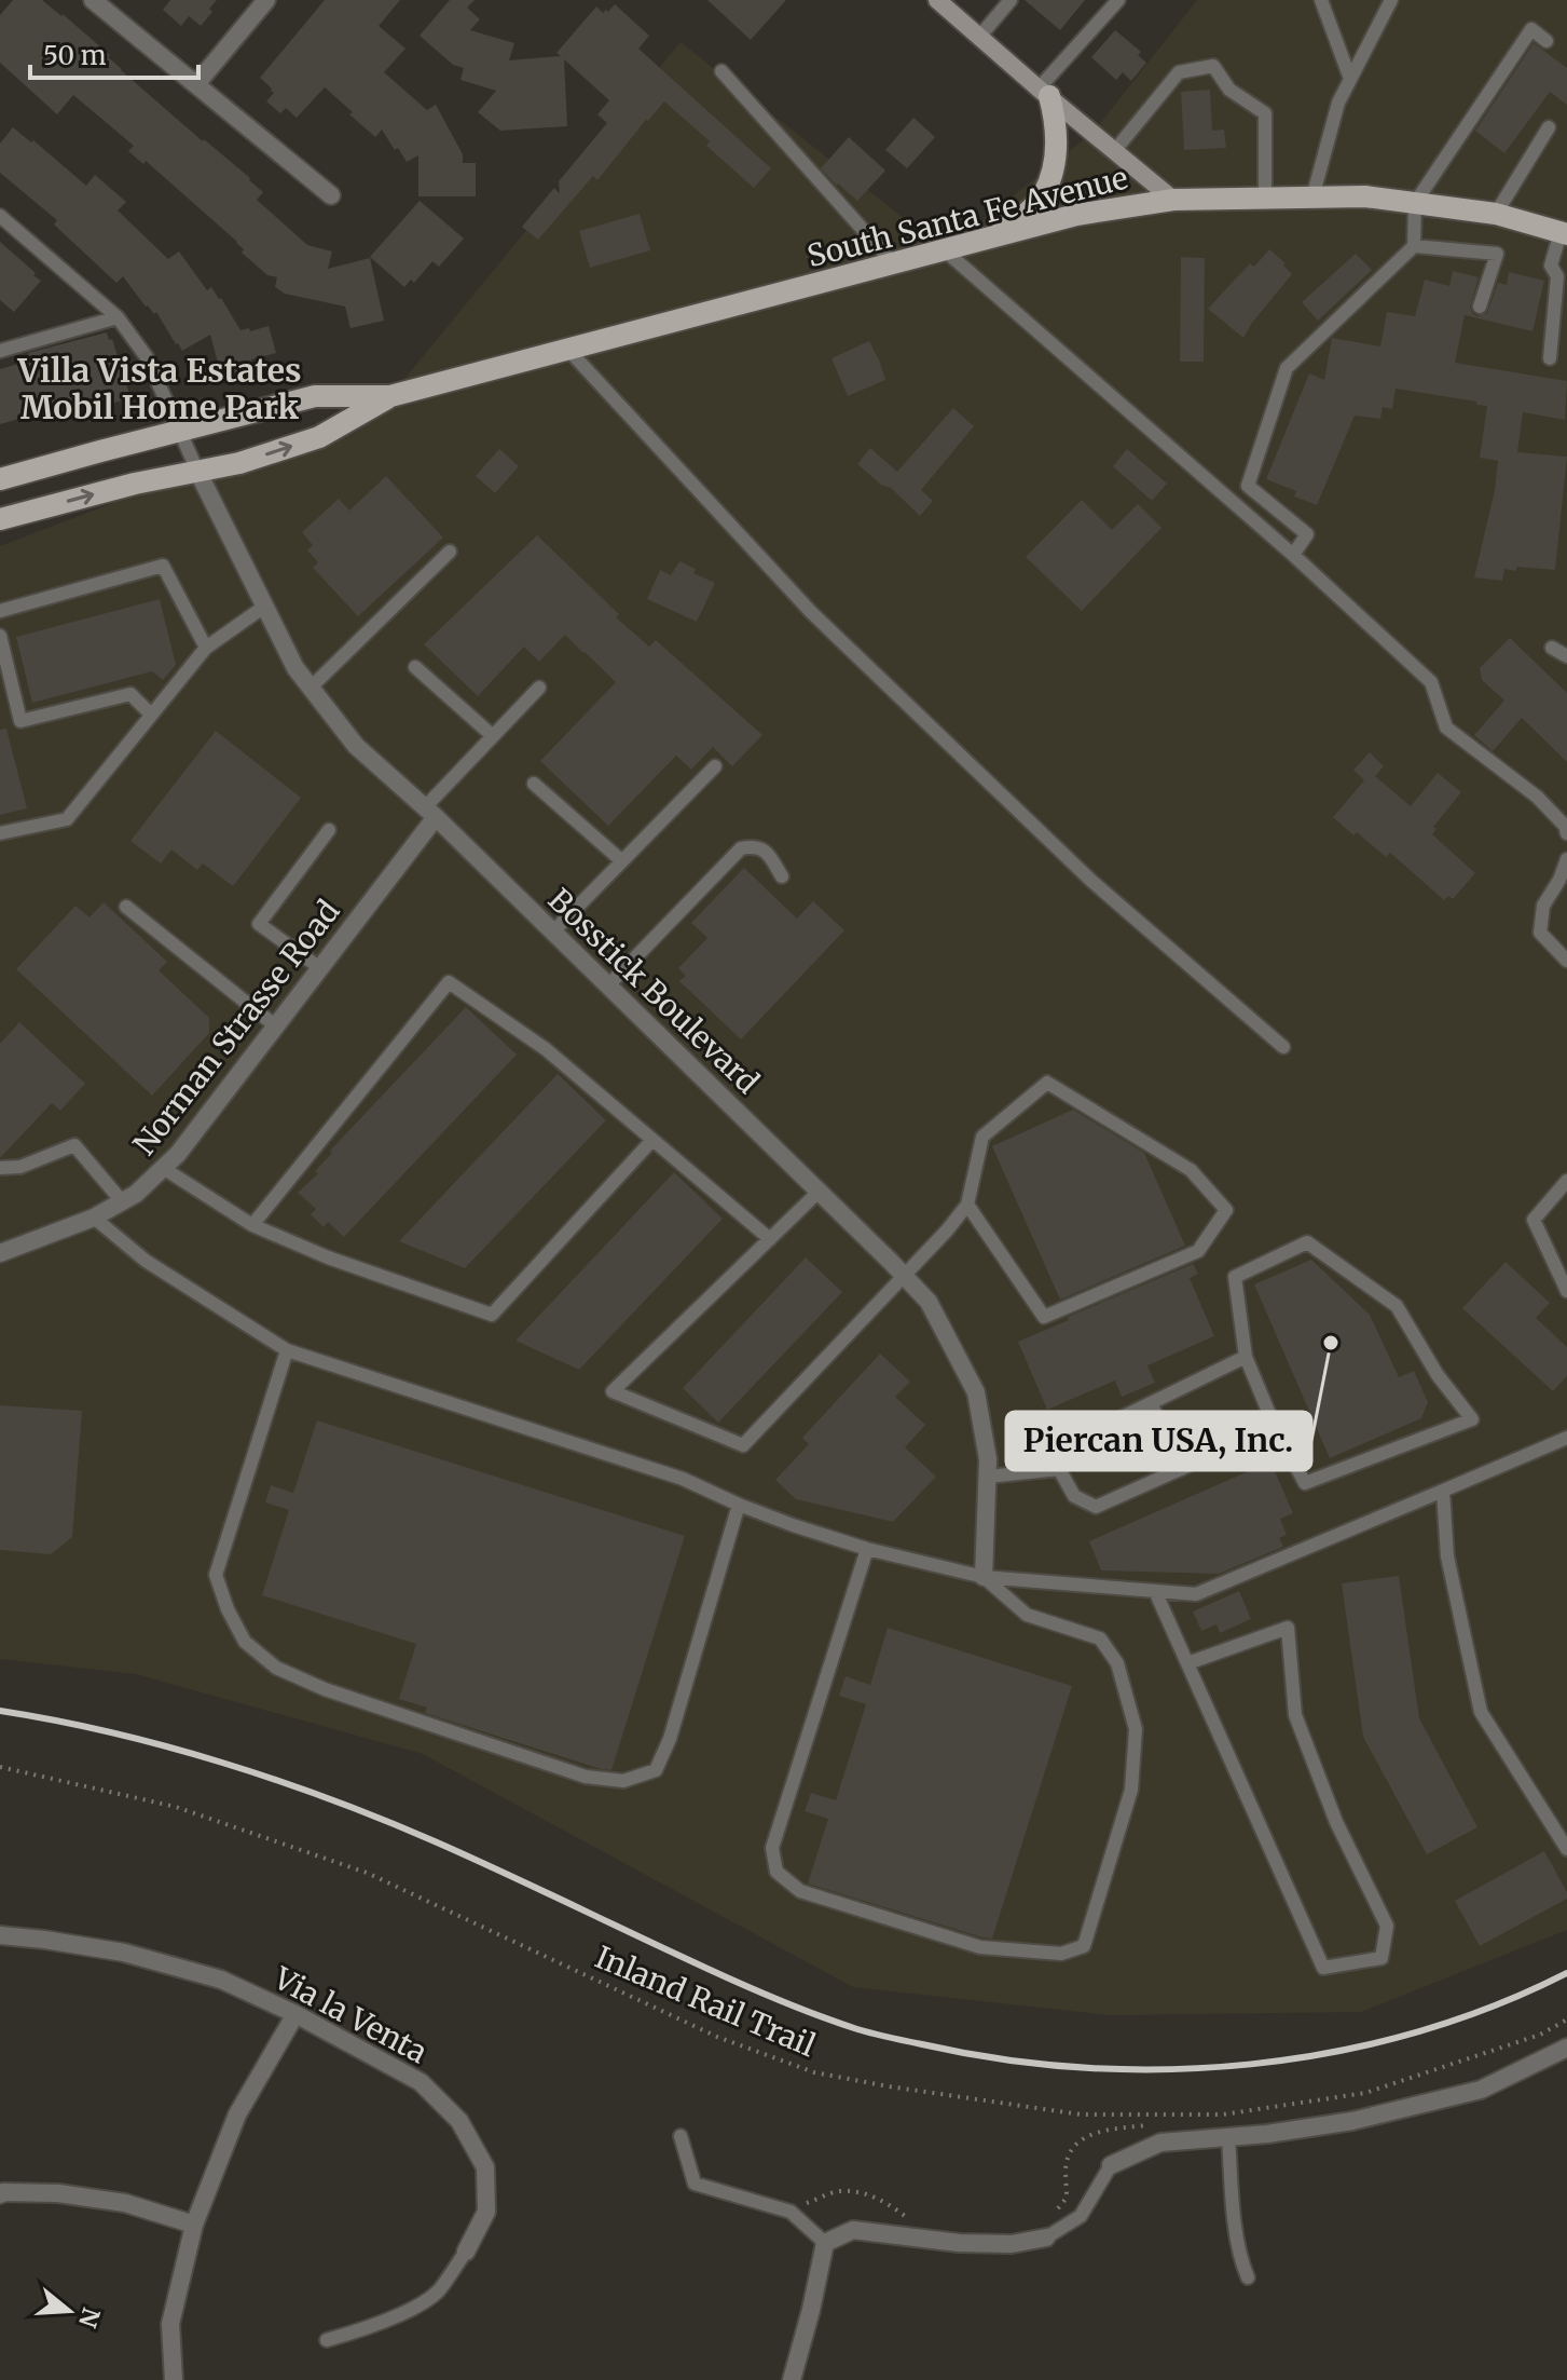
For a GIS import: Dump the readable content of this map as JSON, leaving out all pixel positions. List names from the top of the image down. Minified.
{"streets":{"main road":["South Santa Fe Avenue"],"street":["Bosstick Boulevard","Norman Strasse Road","Via la Venta"],"path":["Inland Rail Trail"]},"crossings":[["South Santa Fe Avenue","Bosstick Boulevard"],["Bosstick Boulevard","Norman Strasse Road"]],"districts":["Villa Vista Estates Mobil Home Park"],"places":["Piercan USA, Inc."],"scale_bar":"50 m","north":"right"}
